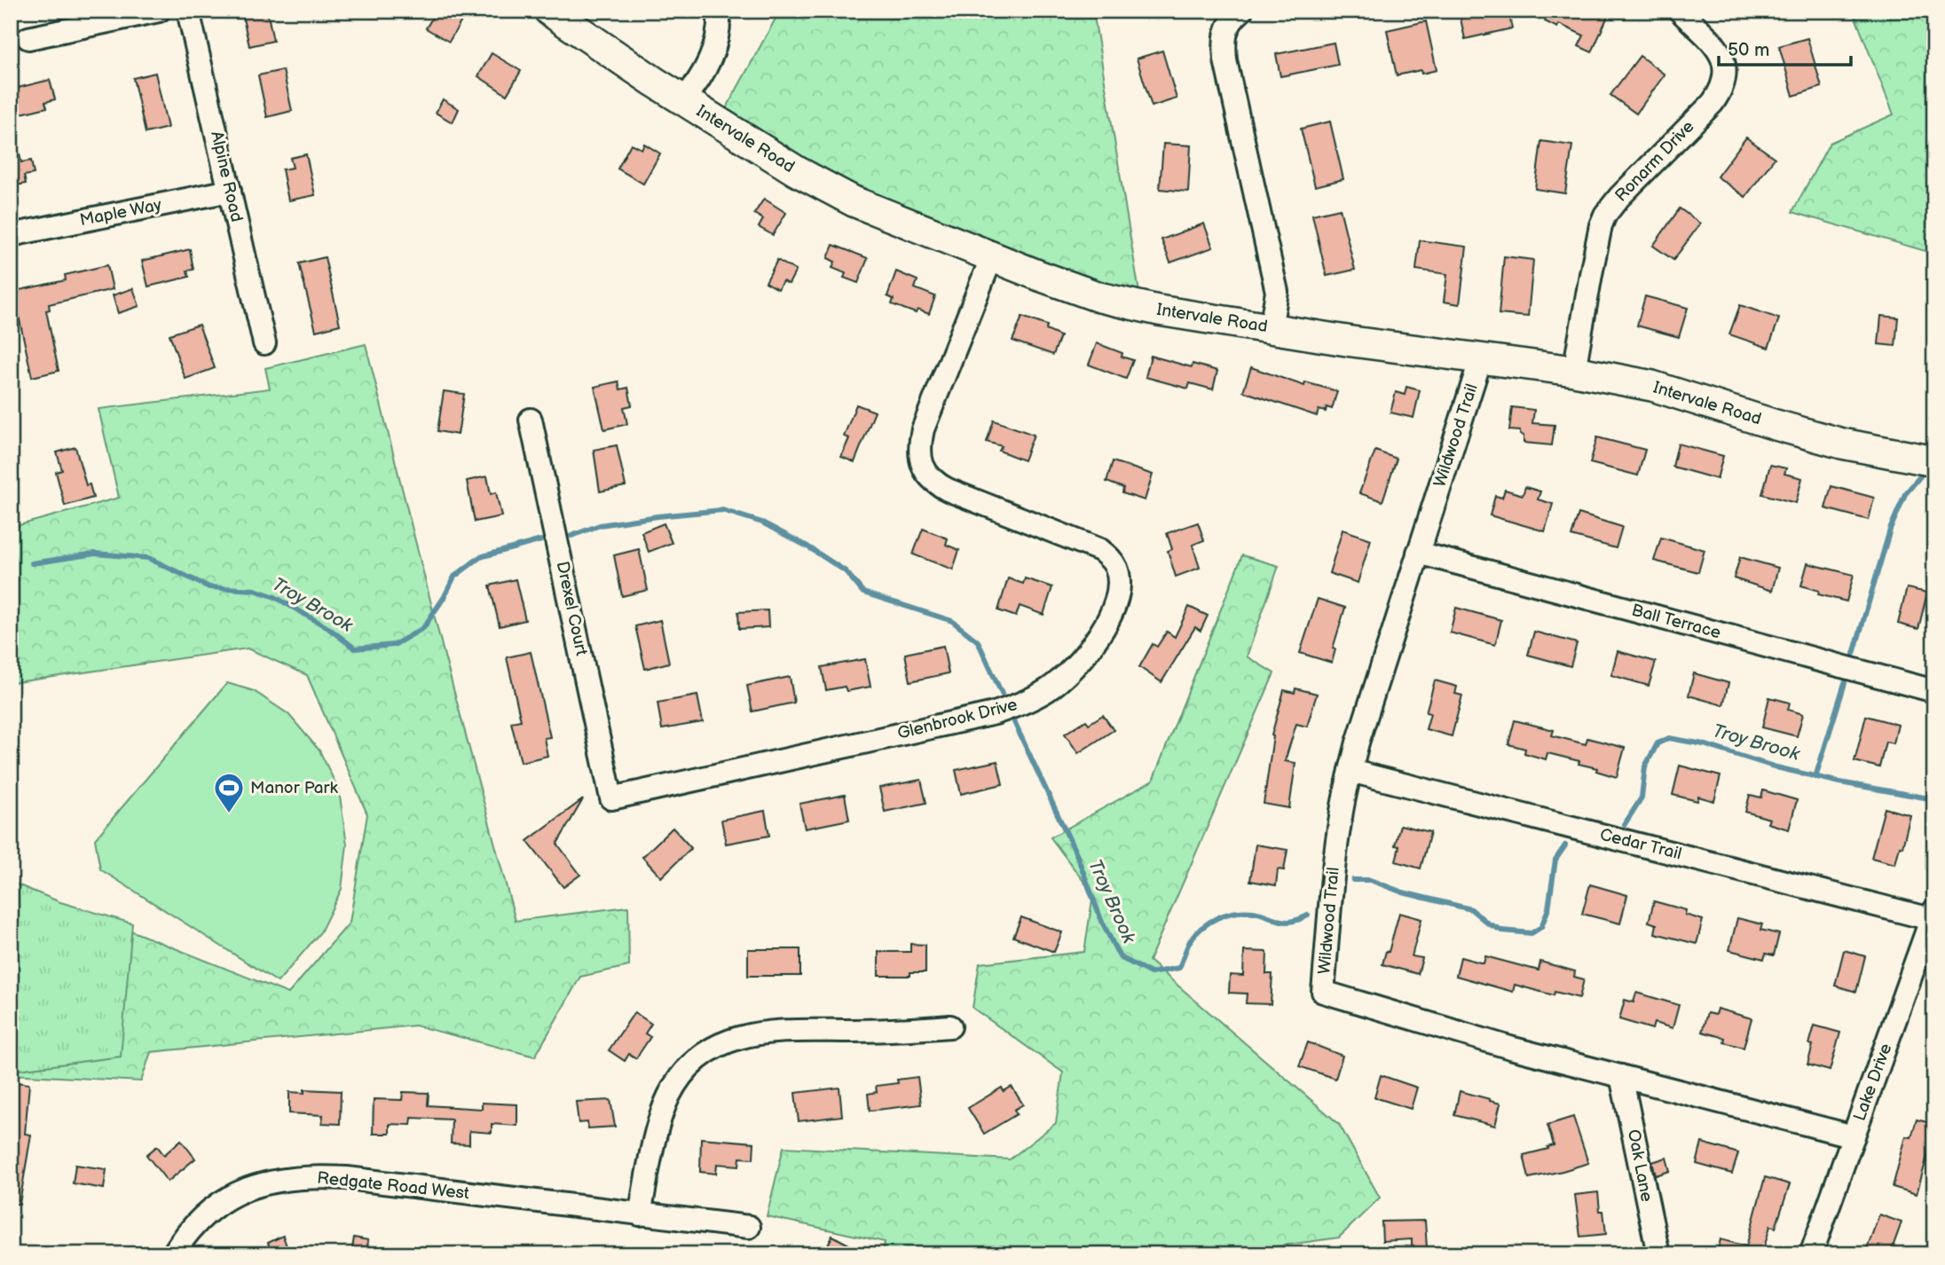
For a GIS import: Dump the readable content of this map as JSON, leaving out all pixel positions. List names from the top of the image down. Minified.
{"streets":{"street":["Intervale Road","Ronarm Drive","Alpine Road","Maple Way","Wildwood Trail","Drexel Court","Ball Terrace","Glenbrook Drive","Cedar Trail","Lake Drive","Oak Lane","Redgate Road West"]},"crossings":[["Intervale Road","Ronarm Drive"],["Intervale Road","Wildwood Trail"],["Intervale Road","Glenbrook Drive"],["Alpine Road","Maple Way"],["Wildwood Trail","Ball Terrace"],["Wildwood Trail","Cedar Trail"],["Wildwood Trail","Lake Drive"],["Wildwood Trail","Oak Lane"],["Drexel Court","Glenbrook Drive"],["Cedar Trail","Lake Drive"]],"water":["Troy Brook"],"places":{"sports":["Manor Park"]},"scale_bar":"50 m"}
